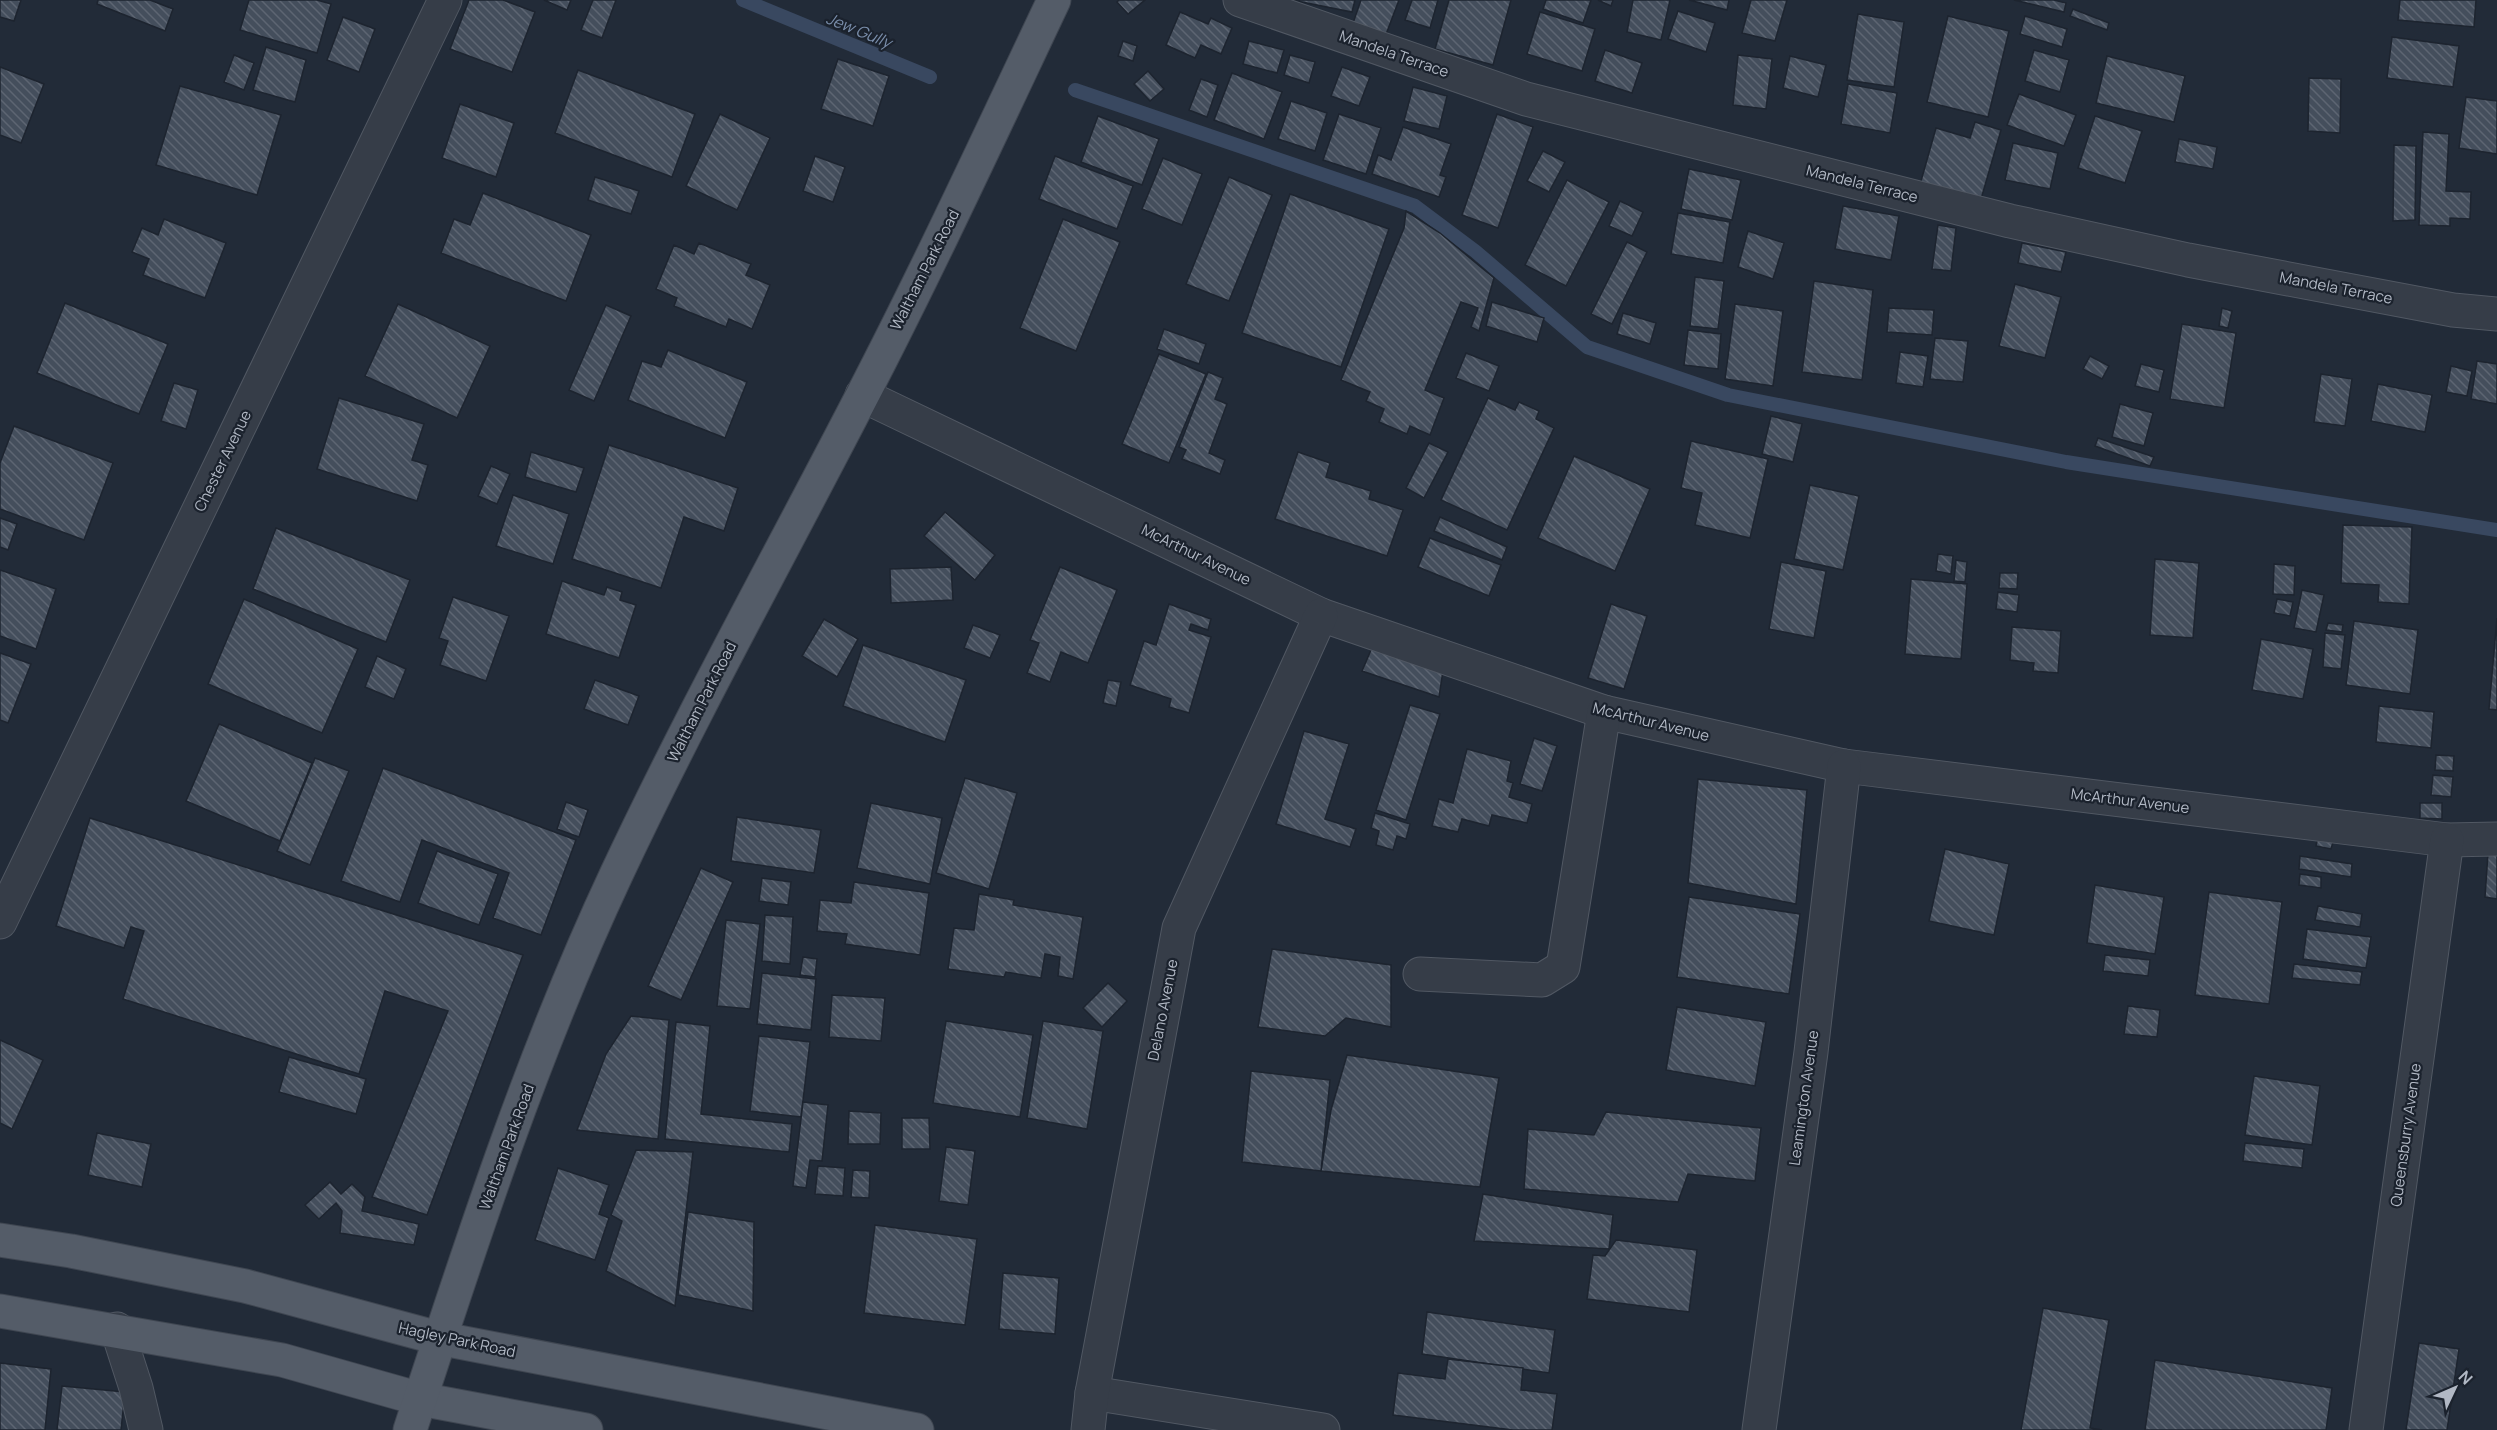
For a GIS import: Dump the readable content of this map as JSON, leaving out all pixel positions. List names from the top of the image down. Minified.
{"streets":{"main road":["Waltham Park Road","Hagley Park Road"],"street":["Mandela Terrace","Chester Avenue","McArthur Avenue","Delano Avenue","Leamington Avenue","Queensburry Avenue"]},"crossings":[["Waltham Park Road","McArthur Avenue"],["Waltham Park Road","Hagley Park Road"],["McArthur Avenue","Delano Avenue"],["McArthur Avenue","Leamington Avenue"],["McArthur Avenue","Queensburry Avenue"]],"water":["Jew Gully"],"north":"top right"}
